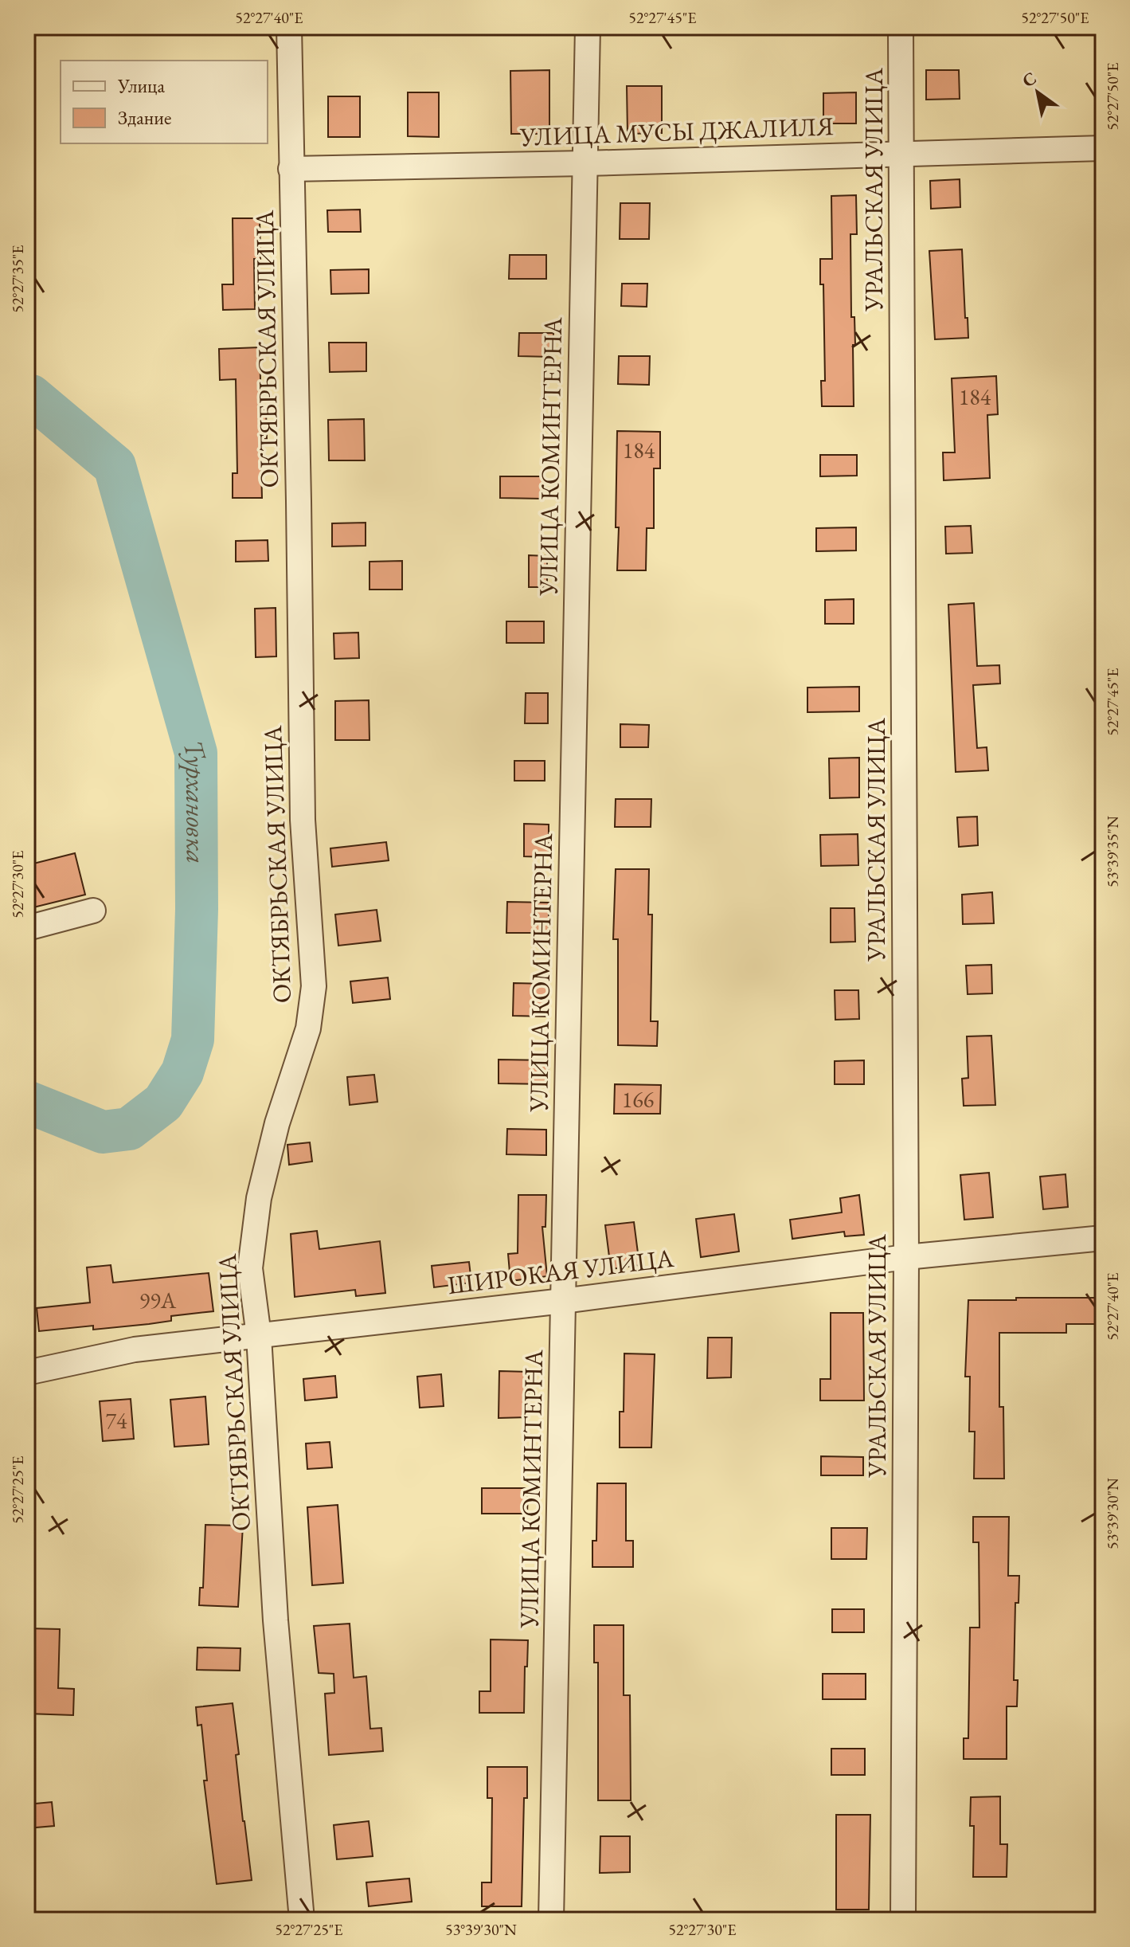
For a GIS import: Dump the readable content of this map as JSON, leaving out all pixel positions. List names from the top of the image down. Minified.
{"streets":{"street":["УЛИЦА МУСЫ ДЖАЛИЛЯ","УРАЛЬСКАЯ УЛИЦА","ОКТЯБРЬСКАЯ УЛИЦА","УЛИЦА КОМИНТЕРНА","ШИРОКАЯ УЛИЦА"]},"crossings":[["УЛИЦА МУСЫ ДЖАЛИЛЯ","УРАЛЬСКАЯ УЛИЦА"],["УЛИЦА МУСЫ ДЖАЛИЛЯ","ОКТЯБРЬСКАЯ УЛИЦА"],["УЛИЦА МУСЫ ДЖАЛИЛЯ","УЛИЦА КОМИНТЕРНА"],["УРАЛЬСКАЯ УЛИЦА","ШИРОКАЯ УЛИЦА"],["ОКТЯБРЬСКАЯ УЛИЦА","ШИРОКАЯ УЛИЦА"],["УЛИЦА КОМИНТЕРНА","ШИРОКАЯ УЛИЦА"]],"water":["Турхановка"],"house_numbers":["184","184","166","99А","74"],"legend":["Улица","Здание"],"north":"top left","coordinates":["52°27'40\"E","52°27'45\"E","52°27'50\"E","52°27'35\"E","53°39'35\"N","52°27'30\"E","52°27'25\"E","53°39'30\"N"]}
